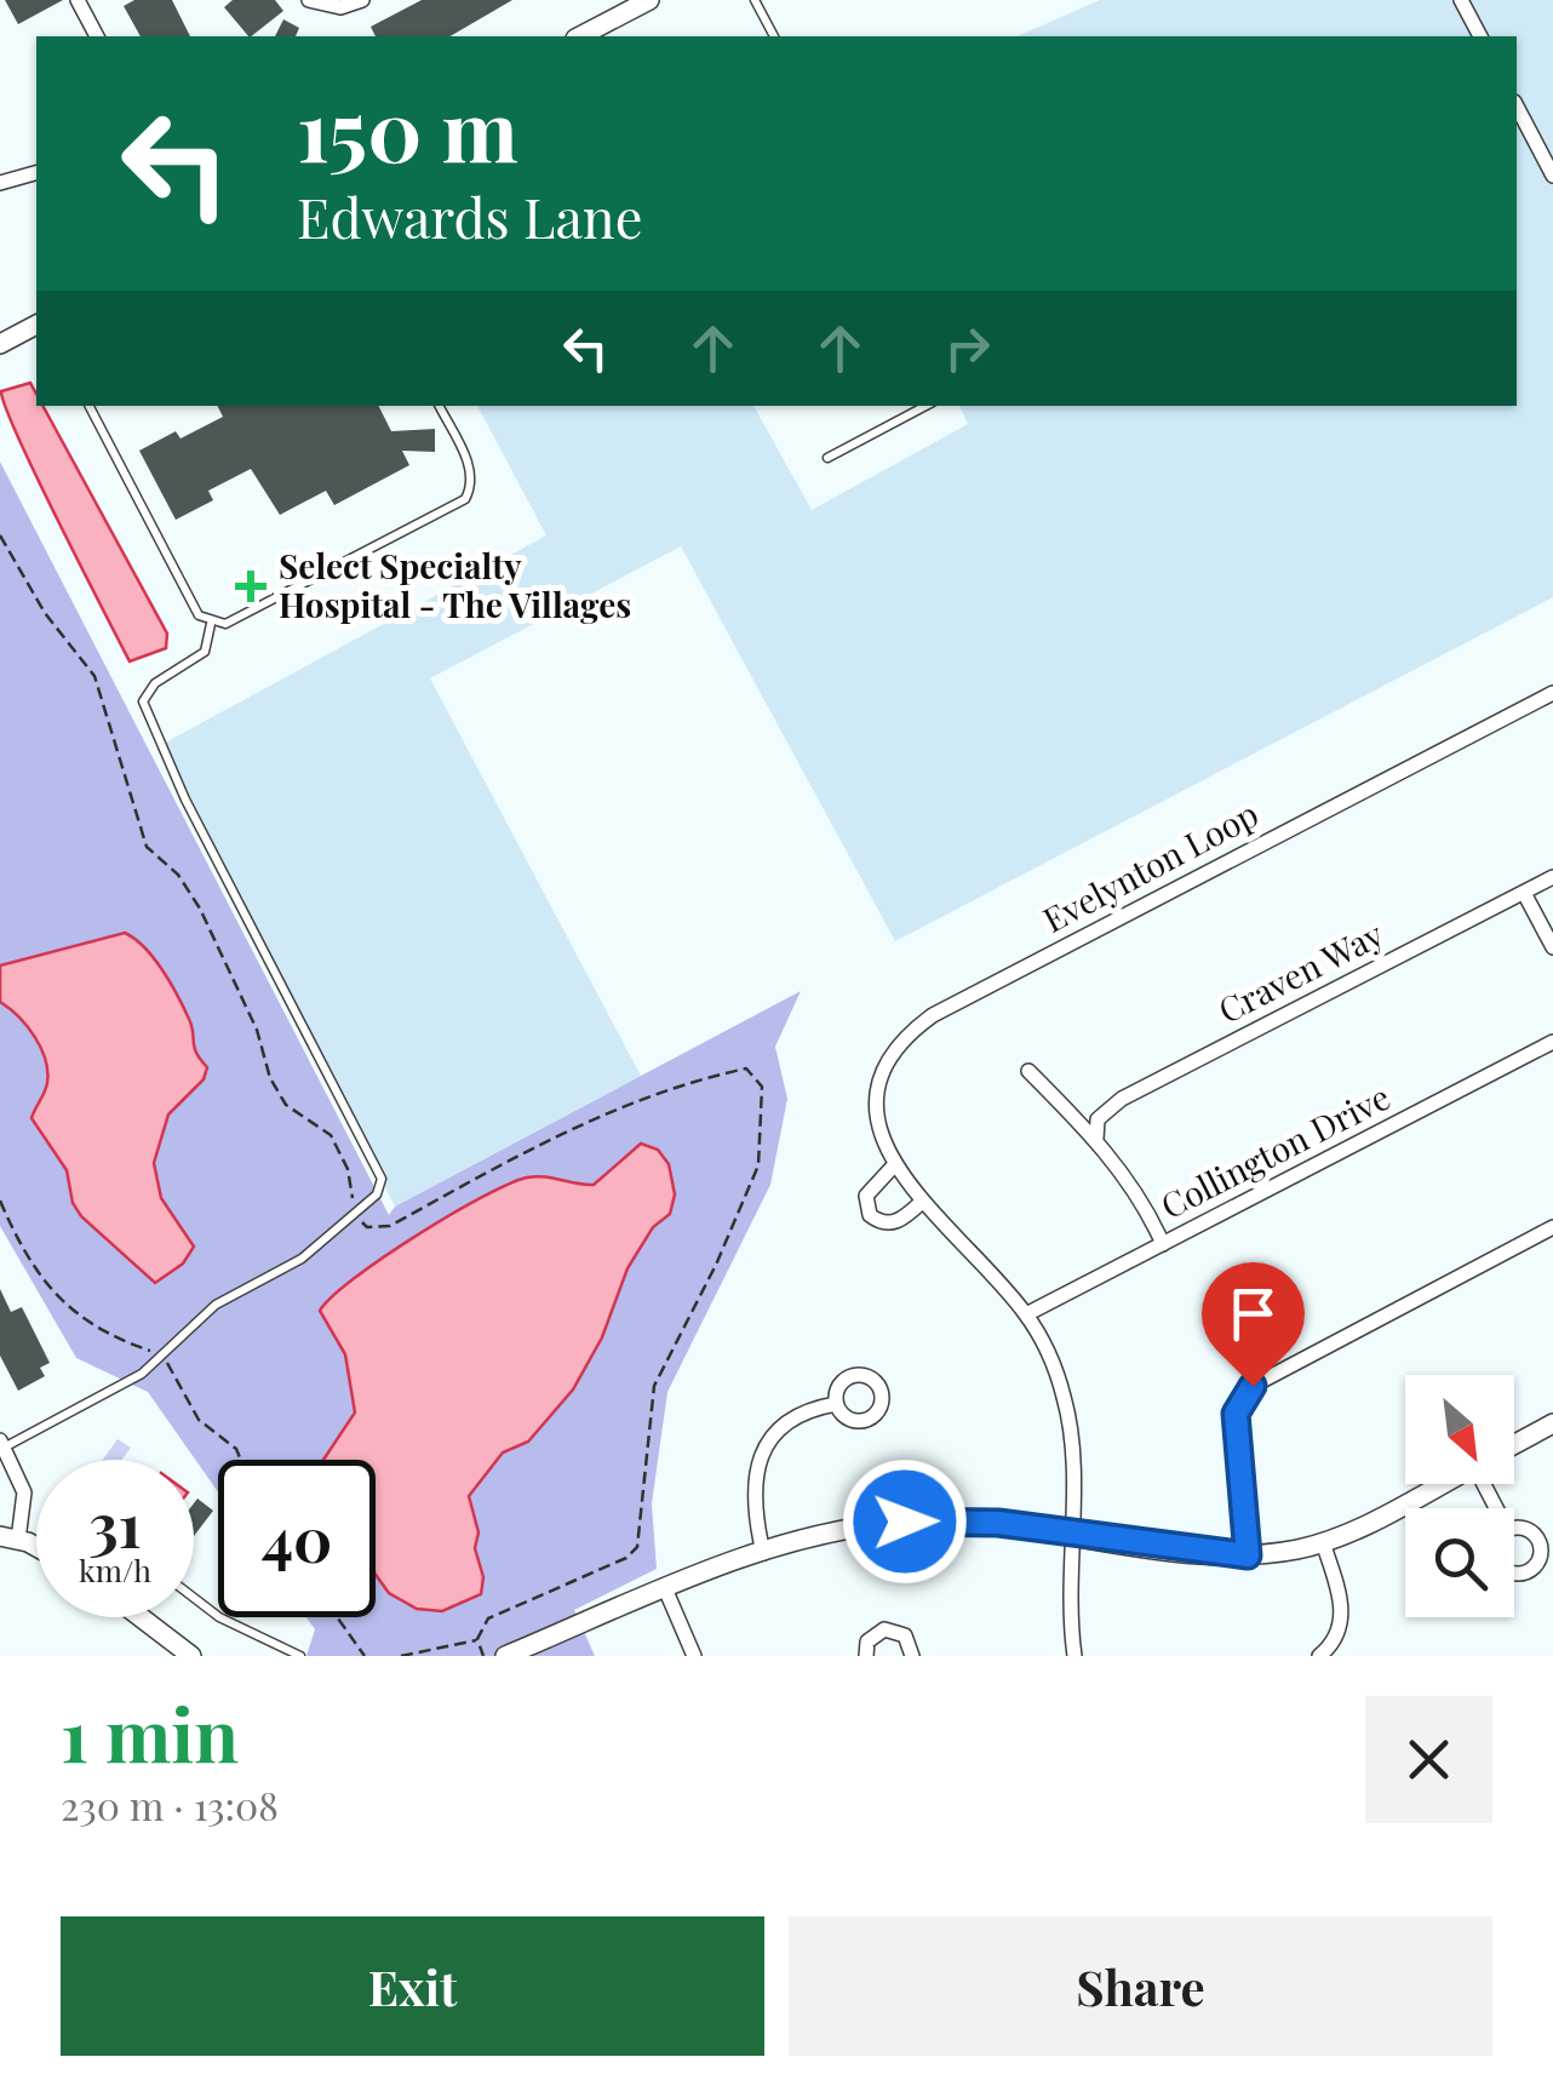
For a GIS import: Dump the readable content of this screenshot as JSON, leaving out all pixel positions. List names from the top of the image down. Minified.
{"streets":{"street":["Evelynton Loop","Craven Way","Collington Drive"]},"crossings":[["Evelynton Loop","Collington Drive"]],"places":{"health":["Select Specialty Hospital - The Villages"]},"north":"bottom right","page":{"turn":["150 m","Edwards Lane"],"speed":"31 km/h","limit":"40","heading":["1 min","230 m · 13:08"],"buttons":["Exit","Share"]}}
